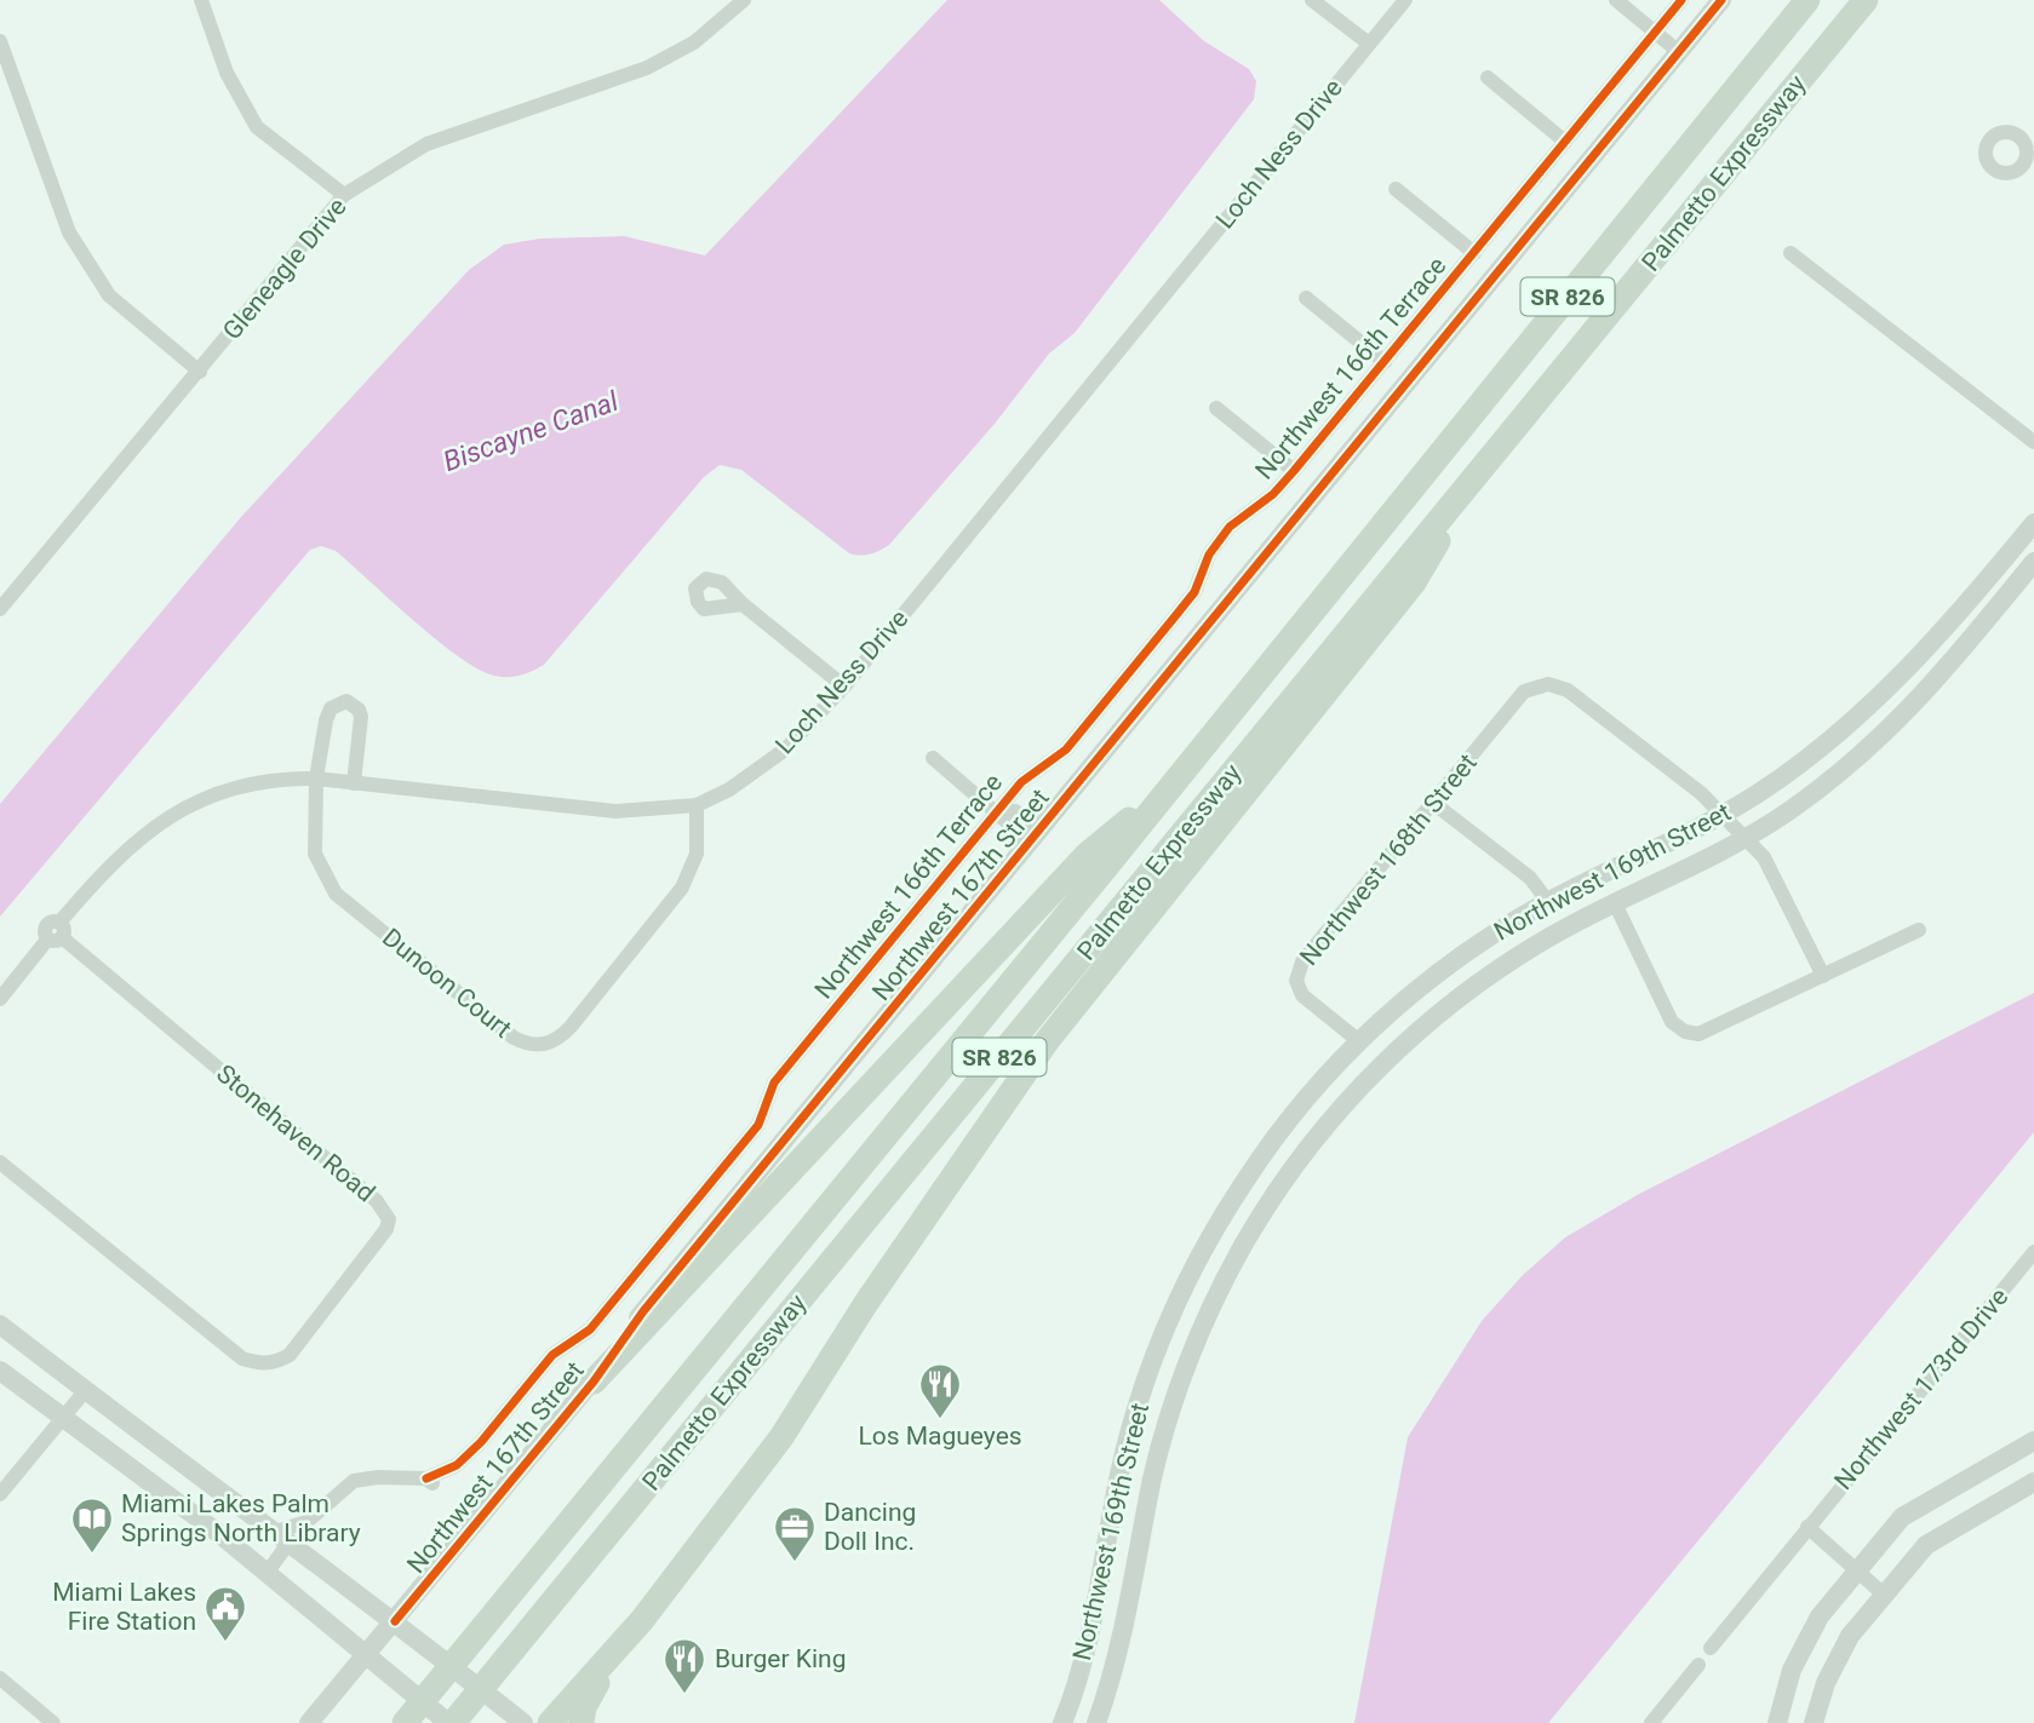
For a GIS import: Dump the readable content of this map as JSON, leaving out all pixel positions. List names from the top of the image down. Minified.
{"streets":{"highway":["Palmetto Expressway","SR 826"],"street":["Loch Ness Drive","Gleneagle Drive","Northwest 166th Terrace","Northwest 168th Street","Northwest 169th Street","Northwest 167th Street","Dunoon Court","Stonehaven Road","Northwest 173rd Drive"]},"crossings":[["Loch Ness Drive","Dunoon Court"],["Loch Ness Drive","Stonehaven Road"],["Northwest 166th Terrace","Northwest 167th Street"],["Northwest 168th Street","Northwest 169th Street"]],"water":["Biscayne Canal"],"places":{"restaurant":["Los Magueyes","Burger King"],"library":["Miami Lakes Palm Springs North Library"],"office":["Dancing Doll Inc."],"public building":["Miami Lakes Fire Station"]}}
